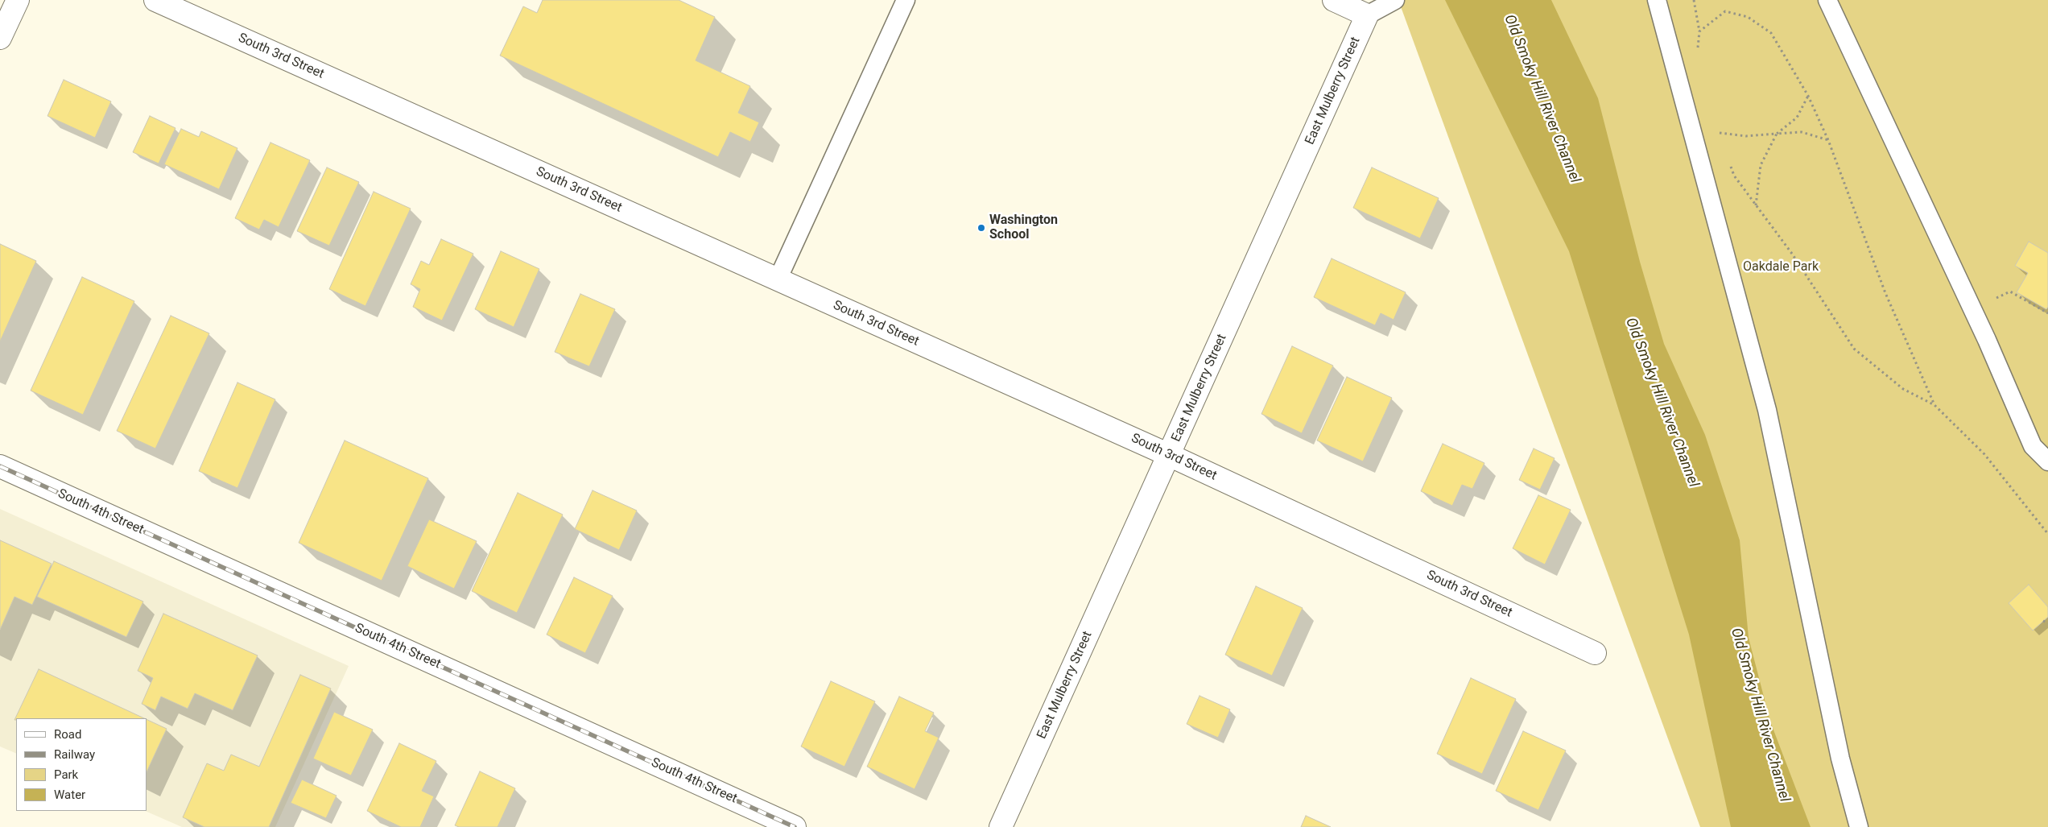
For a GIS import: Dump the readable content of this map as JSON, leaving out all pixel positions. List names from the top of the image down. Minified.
{"streets":{"street":["South 3rd Street","East Mulberry Street","South 4th Street"]},"crossings":[["South 3rd Street","East Mulberry Street"]],"water":["Old Smoky Hill River Channel"],"parks":["Oakdale Park"],"places":["Washington School"],"legend":["Road","Railway","Park","Water"]}
